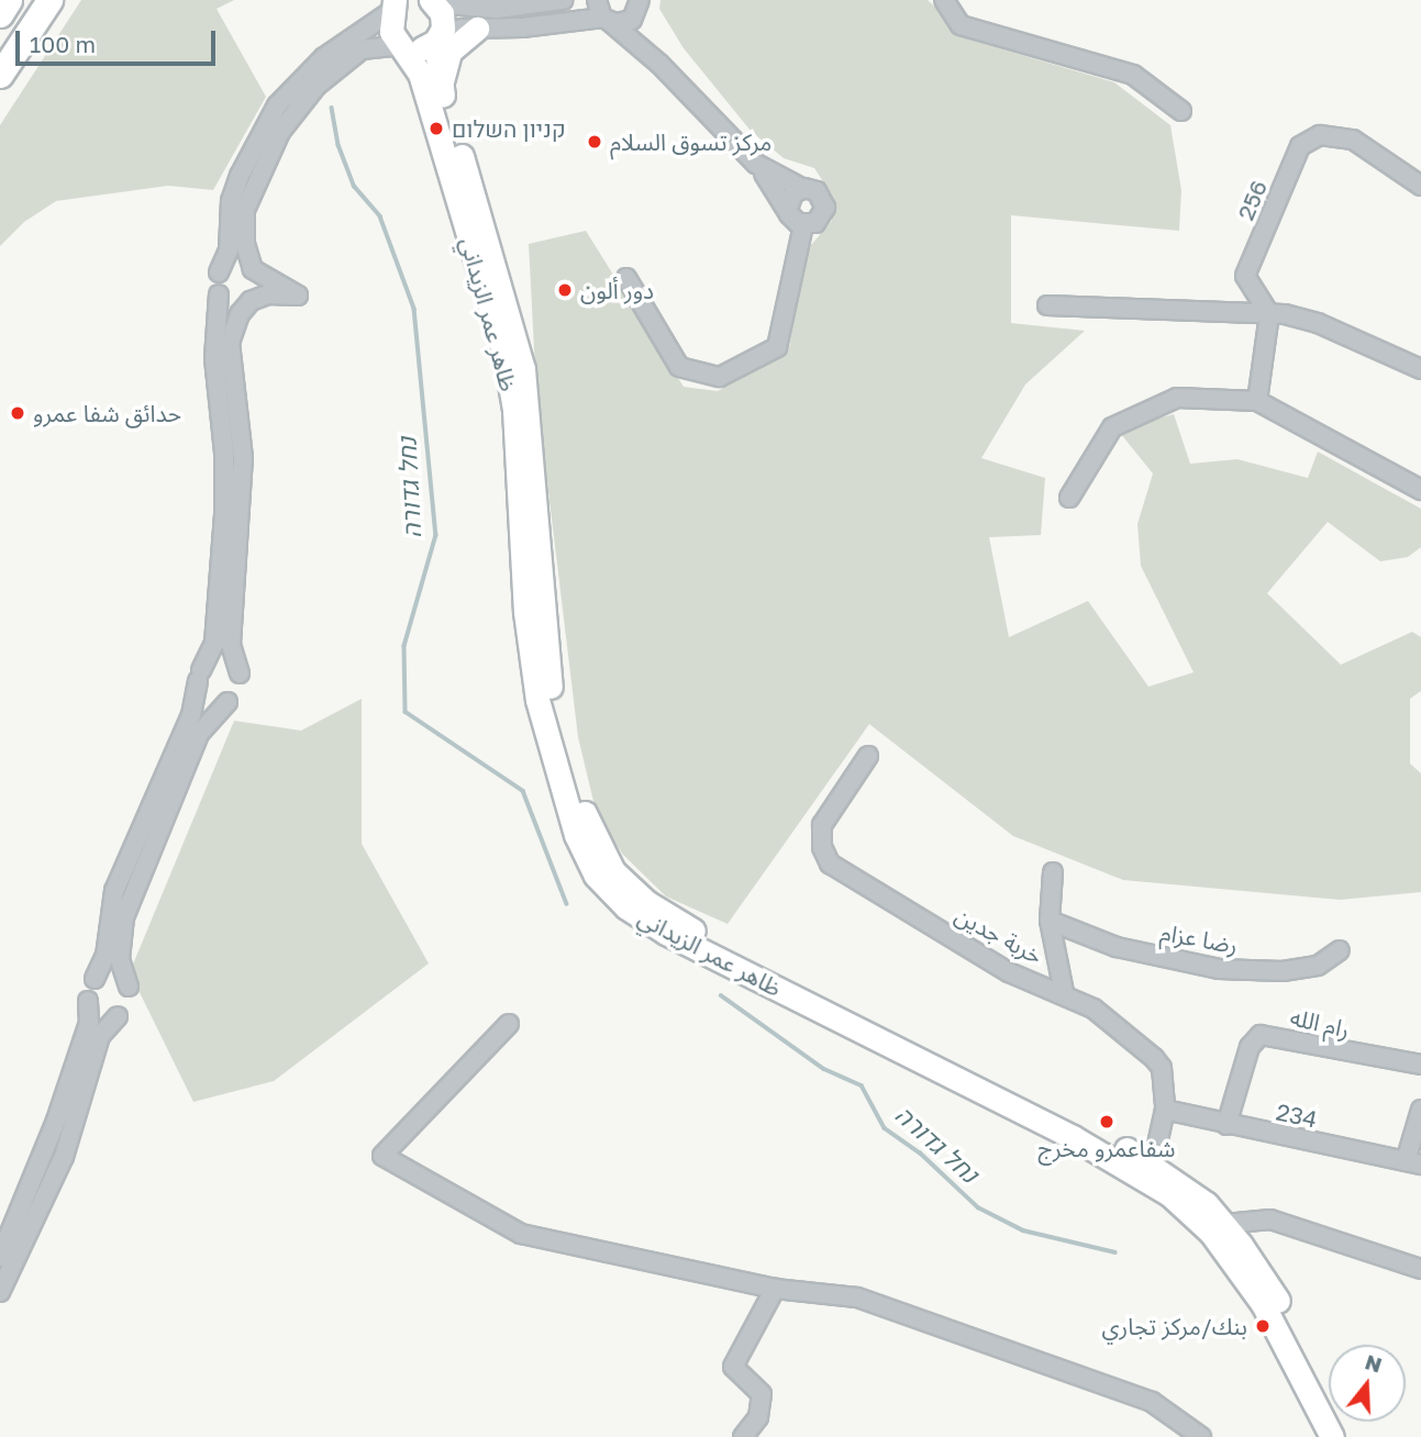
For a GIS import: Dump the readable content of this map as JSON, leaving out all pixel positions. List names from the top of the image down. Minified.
{"streets":{"main road":["ظاهر عمر الزيداني"],"street":["256","خربة جدين","رضا عزام","رام الله","234"]},"crossings":[["ظاهر عمر الزيداني","خربة جدين"],["خربة جدين","234"],["رام الله","234"]],"water":["נחל גדורה"],"places":["קניון השלום","مركز تسوق السلام","دور ألون","حدائق شفا عمرو","شفاعمرو مخرج","بنك/مركز تجاري"],"scale_bar":"100 m","north":"top"}
